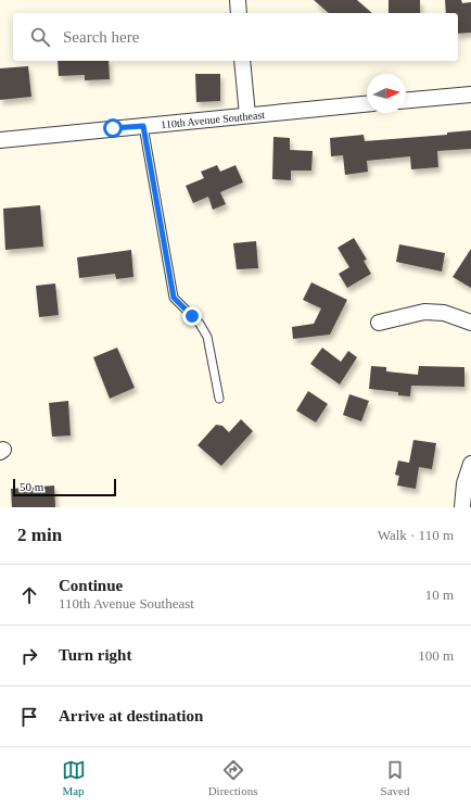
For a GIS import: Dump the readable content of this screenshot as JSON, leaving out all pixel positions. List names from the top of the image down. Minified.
{"streets":{"street":["110th Avenue Southeast"]},"scale_bar":"50 m","north":"right","page":{"search":"Search here","scale":"50 m","heading":["2 min","Walk · 110 m"],"list":[["Continue","110th Avenue Southeast","10 m"],["Turn right","100 m"],"Arrive at destination"],"nav":["Map","Directions","Saved"]}}
